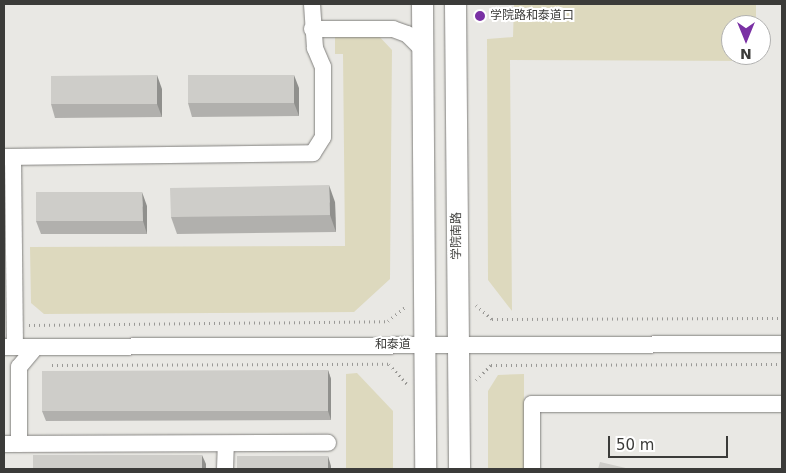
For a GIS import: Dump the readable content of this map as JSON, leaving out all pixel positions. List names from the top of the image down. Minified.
{"streets":{"main road":["学院南路"],"street":["和泰道"]},"crossings":[["学院南路","和泰道"]],"places":["学院路和泰道口"],"scale_bar":"50 m","north":"bottom"}
